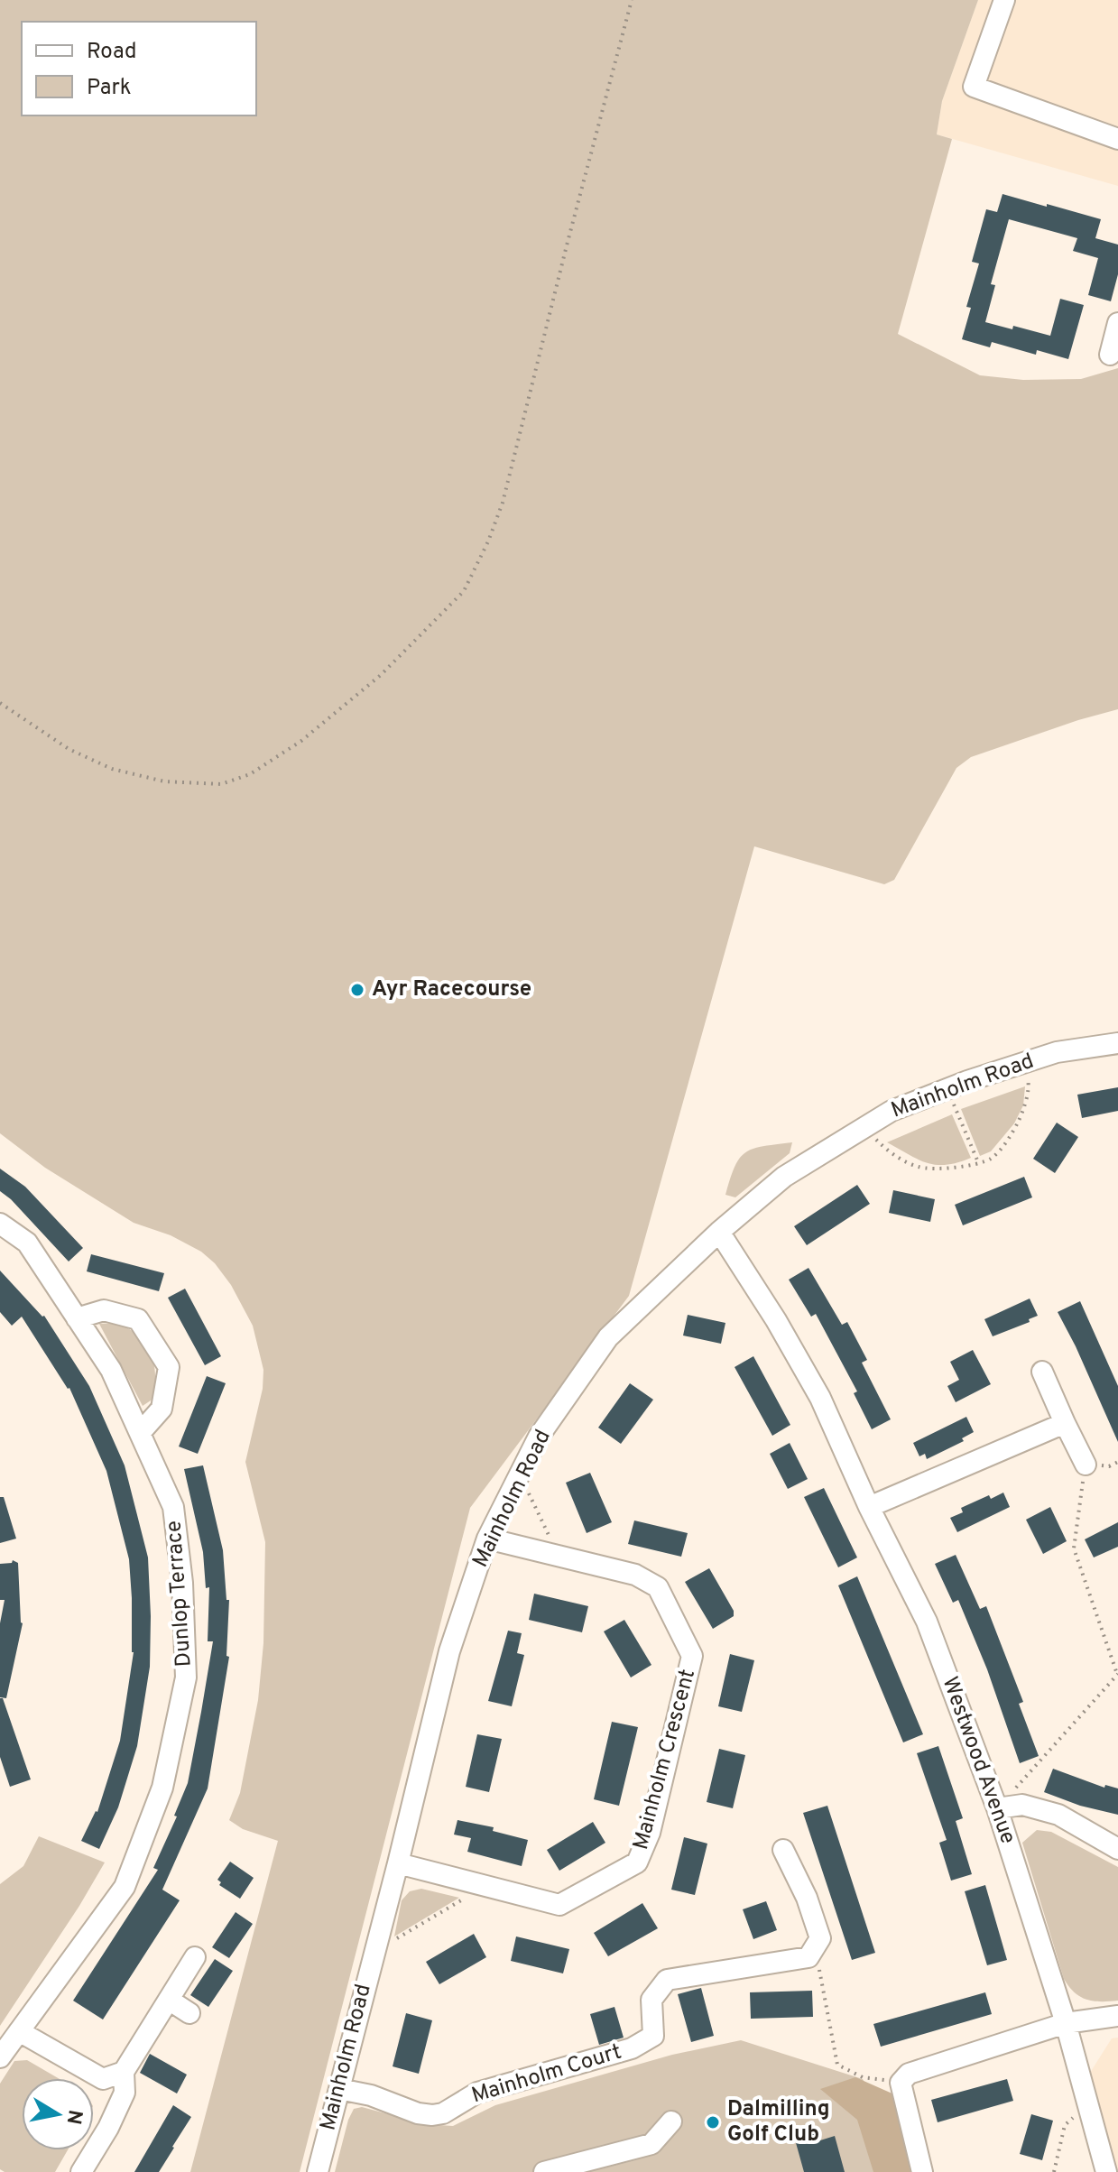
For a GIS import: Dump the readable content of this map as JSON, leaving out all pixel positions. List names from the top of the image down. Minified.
{"streets":{"street":["Mainholm Road","Dunlop Terrace","Mainholm Crescent","Westwood Avenue","Mainholm Court"]},"crossings":[["Mainholm Road","Mainholm Crescent"],["Mainholm Road","Westwood Avenue"],["Mainholm Road","Mainholm Court"]],"places":["Ayr Racecourse","Dalmilling Golf Club"],"legend":["Road","Park"],"north":"right"}
